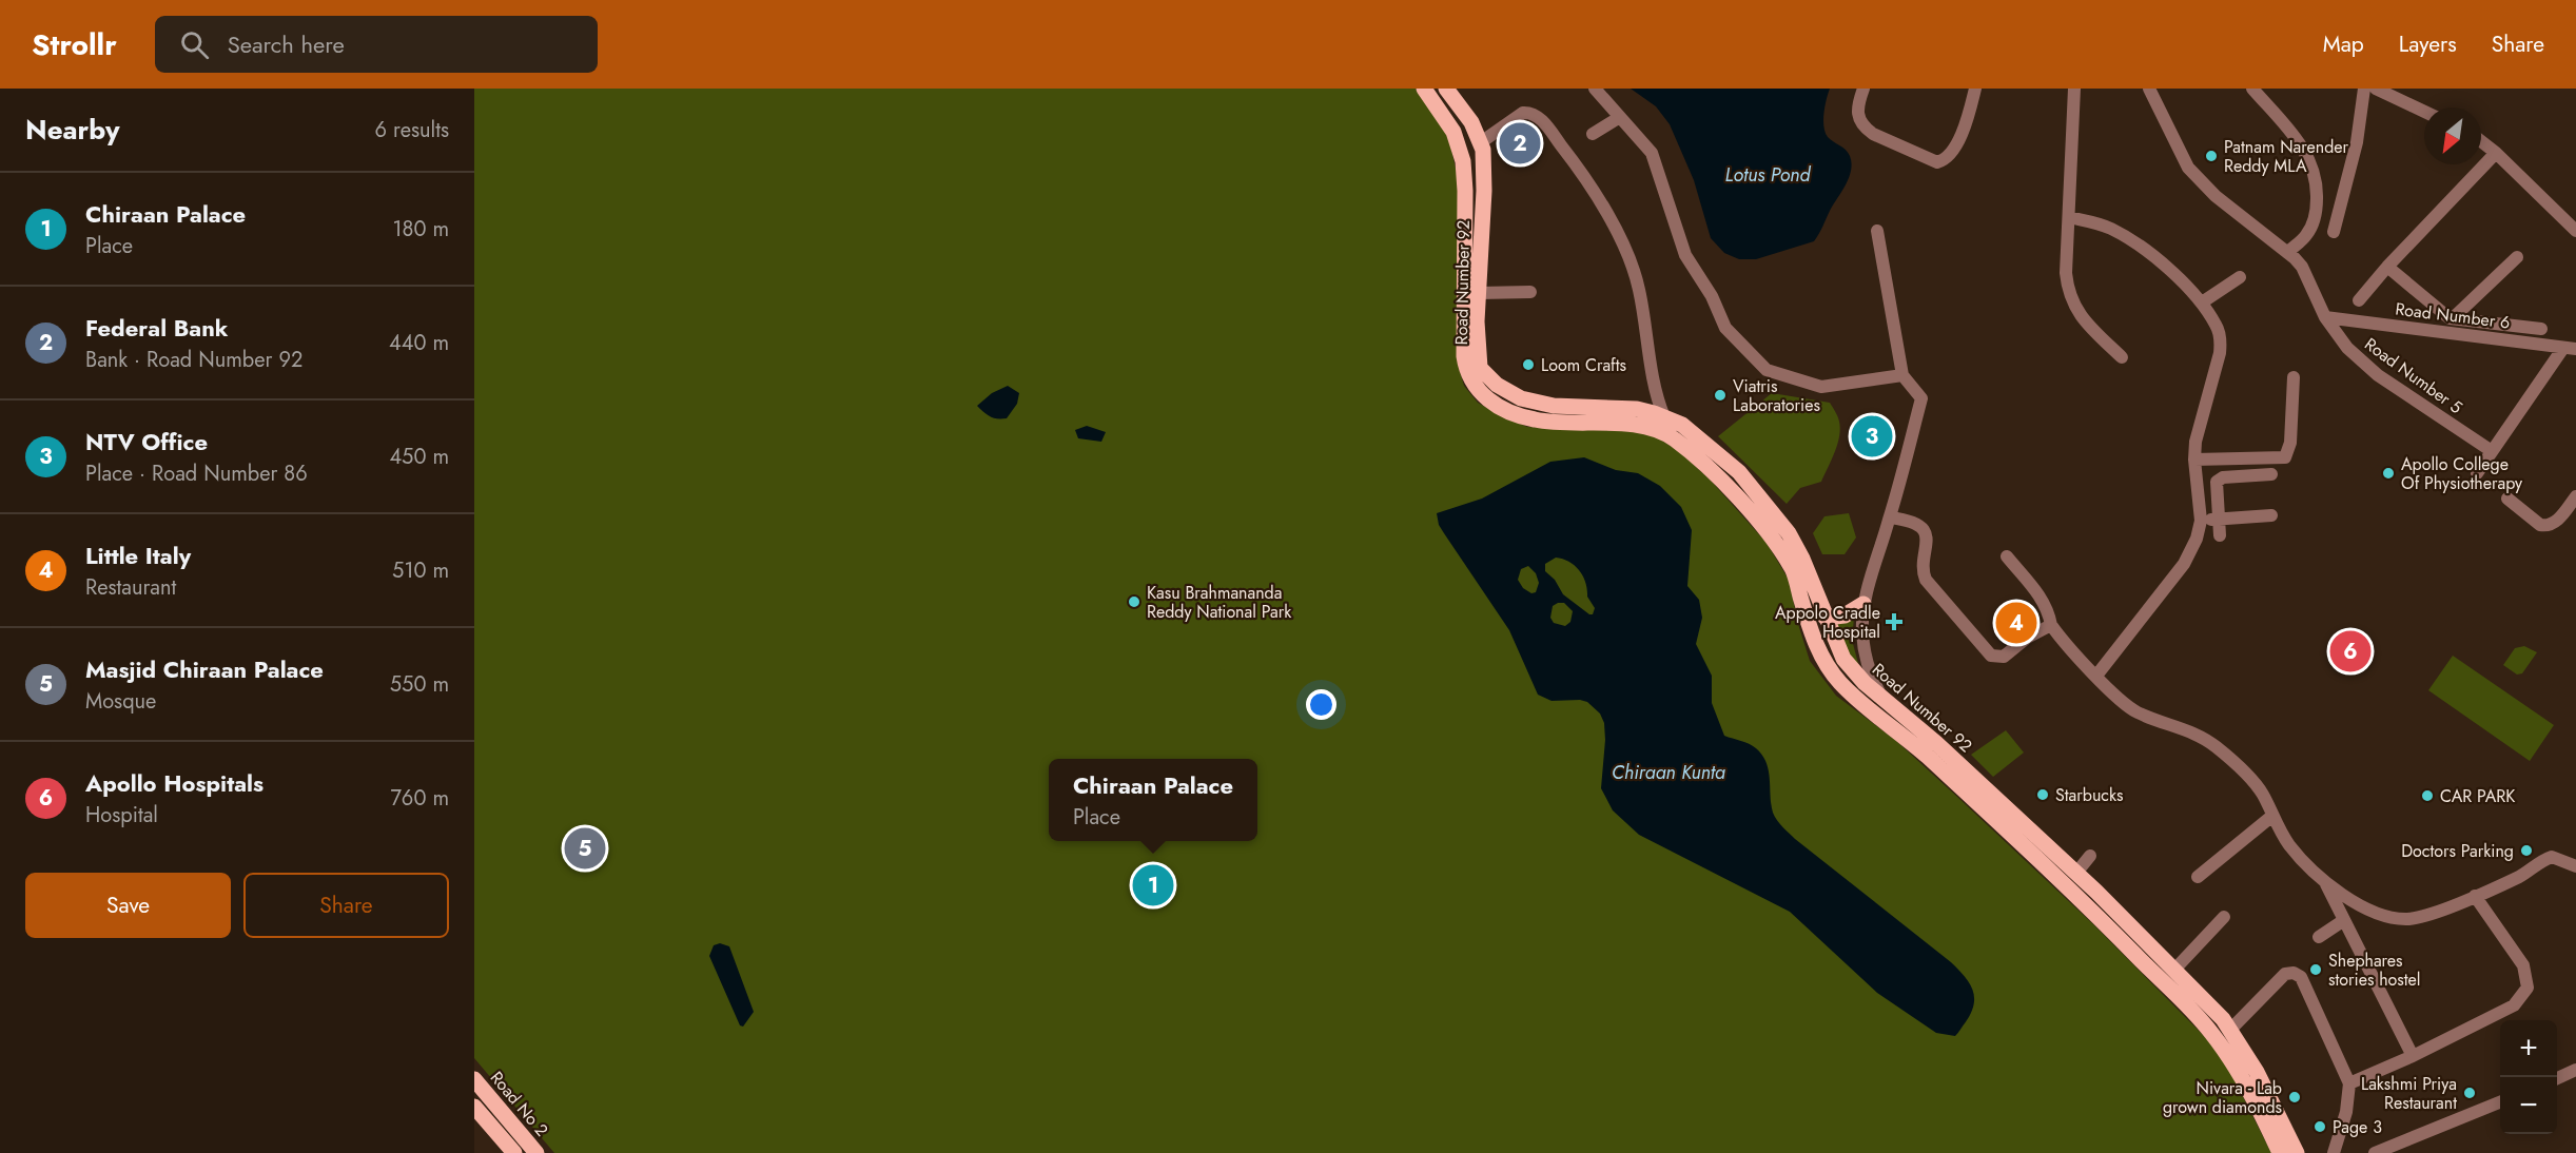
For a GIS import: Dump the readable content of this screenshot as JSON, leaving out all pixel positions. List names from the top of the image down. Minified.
{"streets":{"main road":["Road Number 92","Road No 2"],"street":["Road Number 6","Road Number 5"]},"crossings":[["Road Number 6","Road Number 5"]],"water":["Lotus Pond","Chiraan Kunta"],"places":{"other":["Patnam Narender Reddy MLA","Loom Crafts","Viatris Laboratories","Apollo College Of Physiotherapy","Kasu Brahmananda Reddy National Park","Starbucks","CAR PARK","Doctors Parking","Shephares stories hostel","Lakshmi Priya Restaurant","Nivara - Lab grown diamonds","Page 3"],"health":["Appolo Cradle Hospital"]},"north":"bottom left","page":{"header":"Strollr","search":"Search here","nav":["Map","Layers","Share"],"heading":["Nearby","6 results"],"pins":["2","3","4","6","5","1"],"list":[{"mark":"1","name":"Chiraan Palace","note":"Place","value":"180 m"},{"mark":"2","name":"Federal Bank","note":"Bank · Road Number 92","value":"440 m"},{"mark":"3","name":"NTV Office","note":"Place · Road Number 86","value":"450 m"},{"mark":"4","name":"Little Italy","note":"Restaurant","value":"510 m"},{"mark":"5","name":"Masjid Chiraan Palace","note":"Mosque","value":"550 m"},{"mark":"6","name":"Apollo Hospitals","note":"Hospital","value":"760 m"}],"popup":["Chiraan Palace","Place"],"buttons":["Save","Share"],"map_buttons":["+","−"]}}
